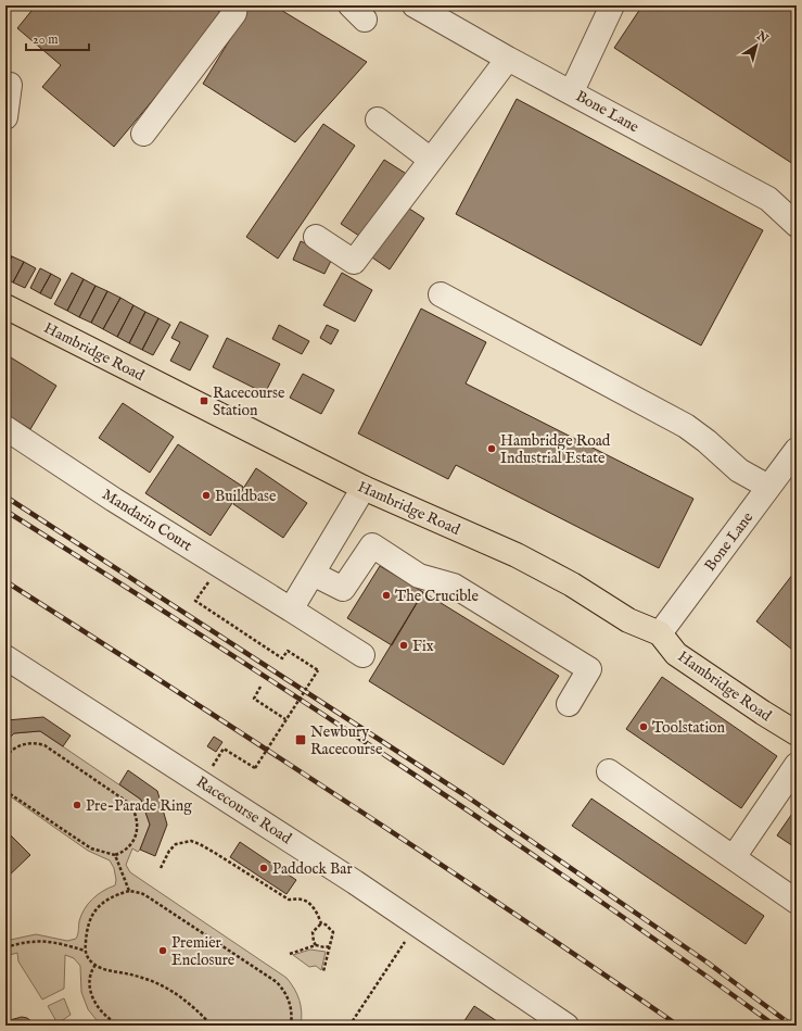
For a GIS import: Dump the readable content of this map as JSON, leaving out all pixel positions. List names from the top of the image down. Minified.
{"streets":{"main road":["Hambridge Road"],"street":["Bone Lane","Mandarin Court","Racecourse Road"]},"crossings":[["Bone Lane","Hambridge Road"]],"places":{"transit":["Racecourse Station","Newbury Racecourse"],"other":["Hambridge Road Industrial Estate","Buildbase","The Crucible","Fix","Toolstation","Pre-Parade Ring","Paddock Bar","Premier Enclosure"]},"scale_bar":"20 m","north":"top right"}
